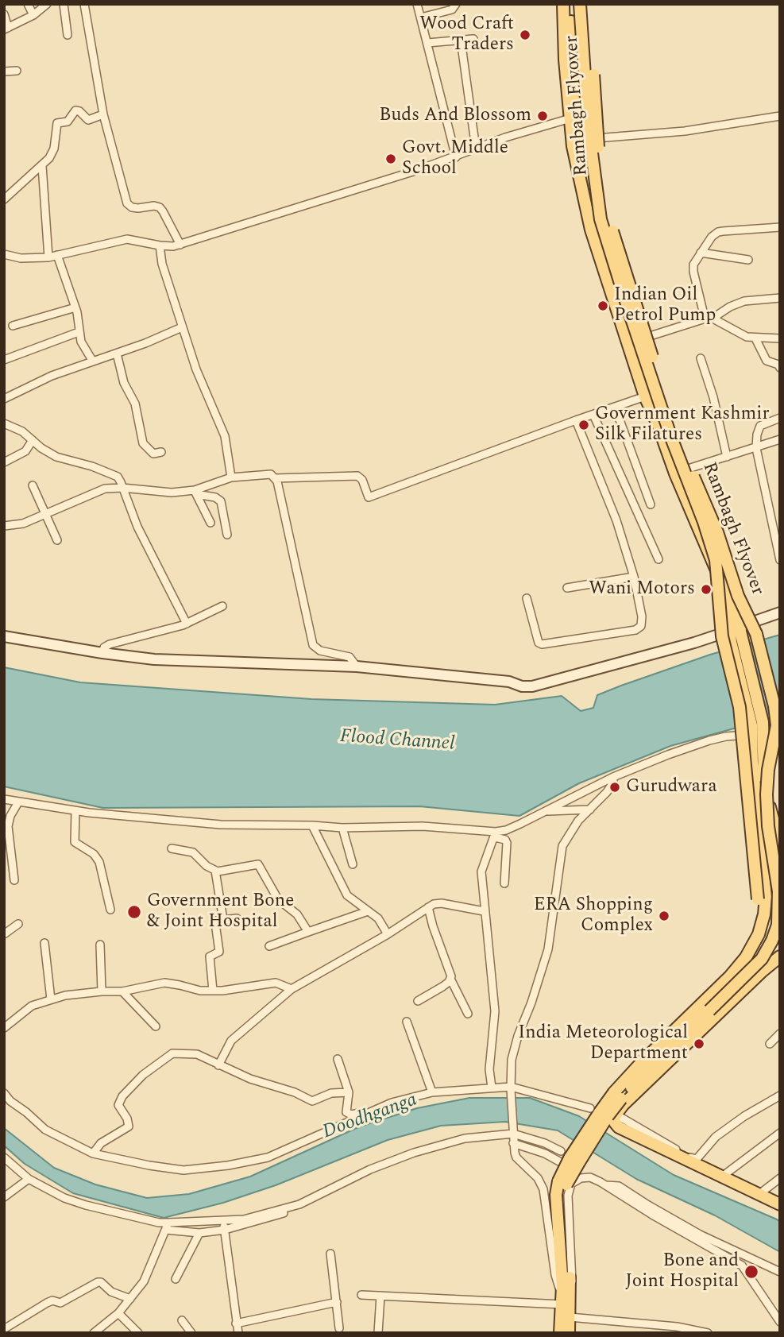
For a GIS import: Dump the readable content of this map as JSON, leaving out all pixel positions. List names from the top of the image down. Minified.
{"streets":{"main road":["Rambagh Flyover"]},"water":["Flood Channel","Doodhganga"],"places":["Wood Craft Traders","Buds And Blossom","Govt. Middle School","Indian Oil Petrol Pump","Government Kashmir Silk Filatures","Wani Motors","Gurudwara","Government Bone & Joint Hospital","ERA Shopping Complex","India Meteorological Department","Bone and Joint Hospital"]}
